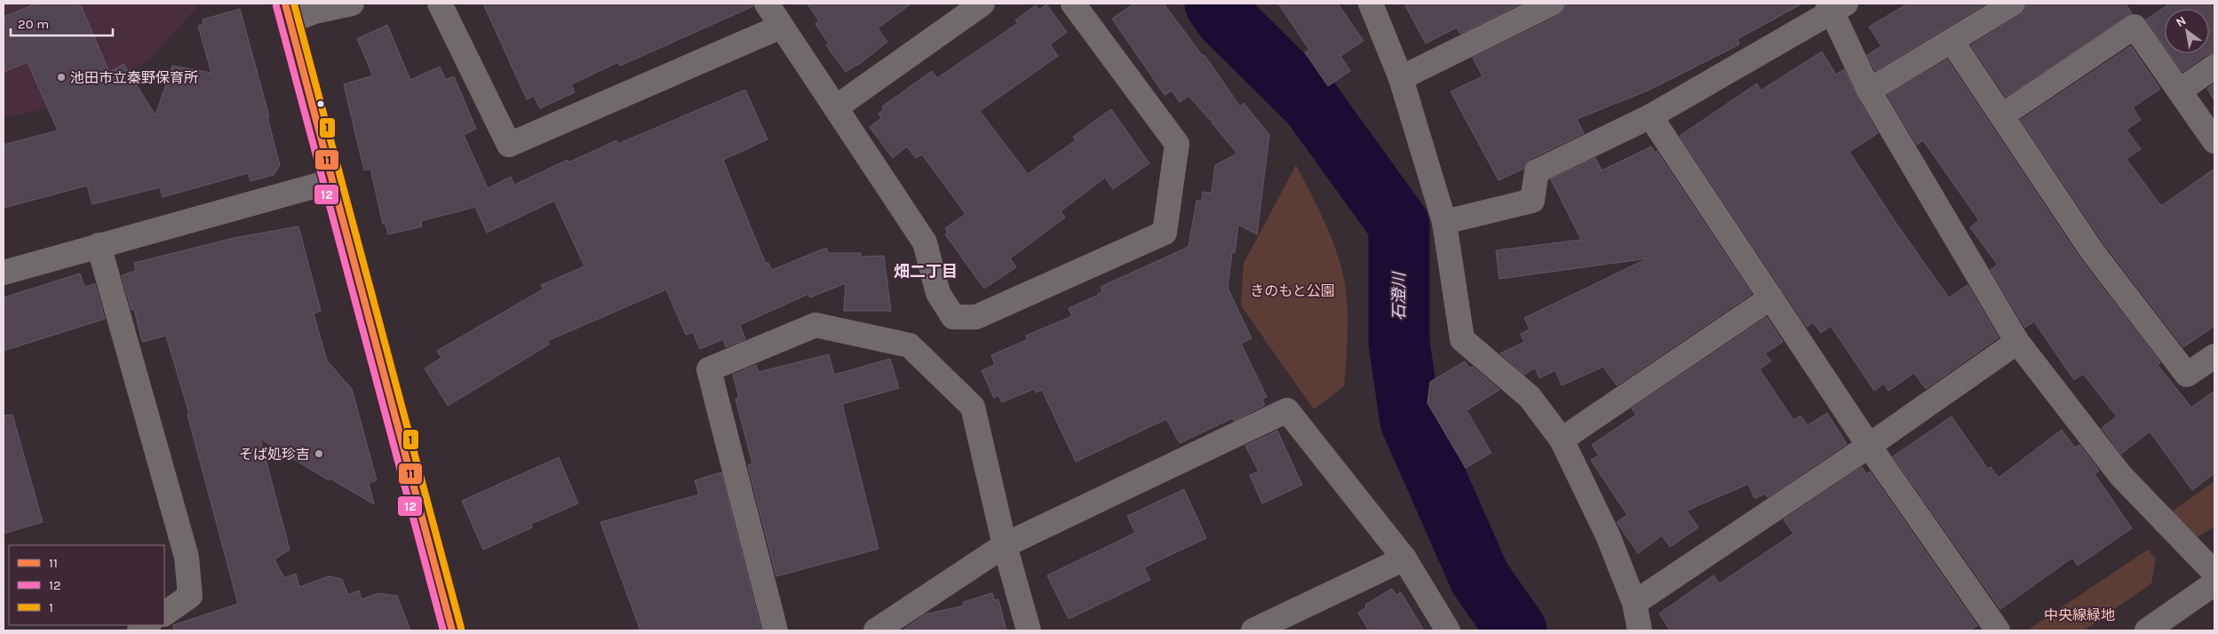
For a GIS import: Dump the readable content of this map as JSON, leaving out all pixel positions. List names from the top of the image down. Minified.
{"districts":["畑二丁目"],"water":["石澄川"],"parks":["きのもと公園","中央線緑地"],"places":["池田市立秦野保育所","そば処珍吉"],"lines":["transit line 11","transit line 1","transit line 12"],"legend":["11","12","1"],"scale_bar":"20 m","north":"top left"}
